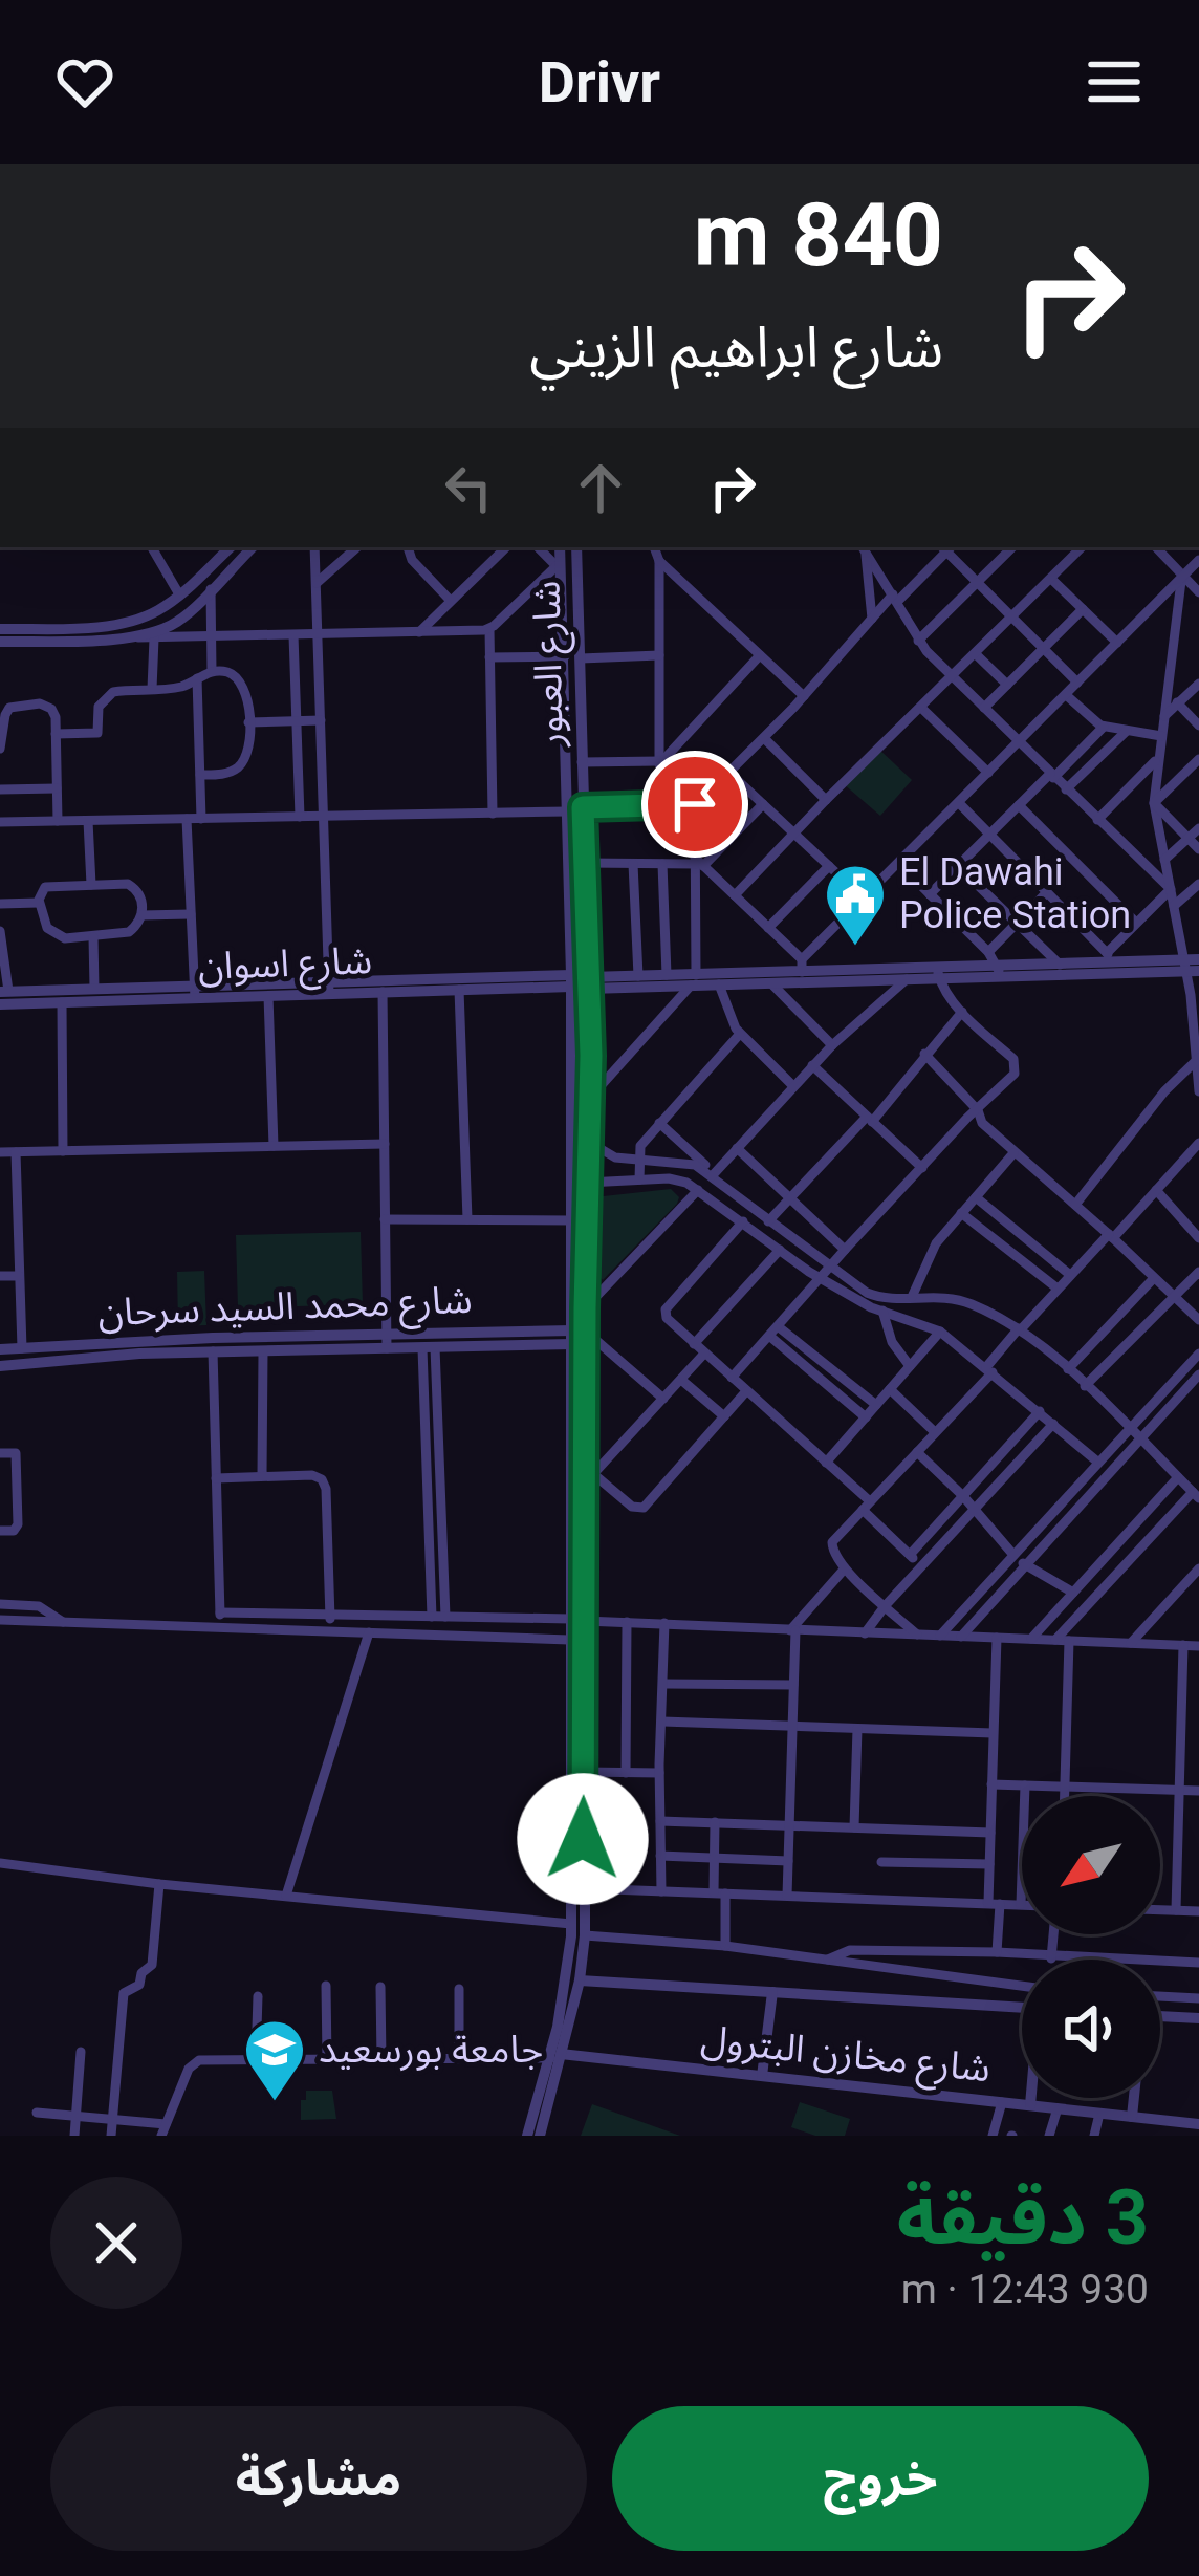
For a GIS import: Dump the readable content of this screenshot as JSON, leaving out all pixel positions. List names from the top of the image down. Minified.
{"streets":{"street":["شارع العبور","شارع اسوان","شارع محمد السيد سرحان","شارع مخازن البترول"]},"crossings":[["شارع العبور","شارع اسوان"],["شارع العبور","شارع محمد السيد سرحان"],["شارع العبور","شارع مخازن البترول"]],"places":{"public building":["El Dawahi Police Station"],"school or university":["جامعة بورسعيد"]},"north":"bottom left","page":{"header":"Drivr","turn":["840 m","شارع ابراهيم الزيني"],"heading":["3 دقيقة","930 m · 12:43"],"buttons":["خروج","مشاركة"]}}
